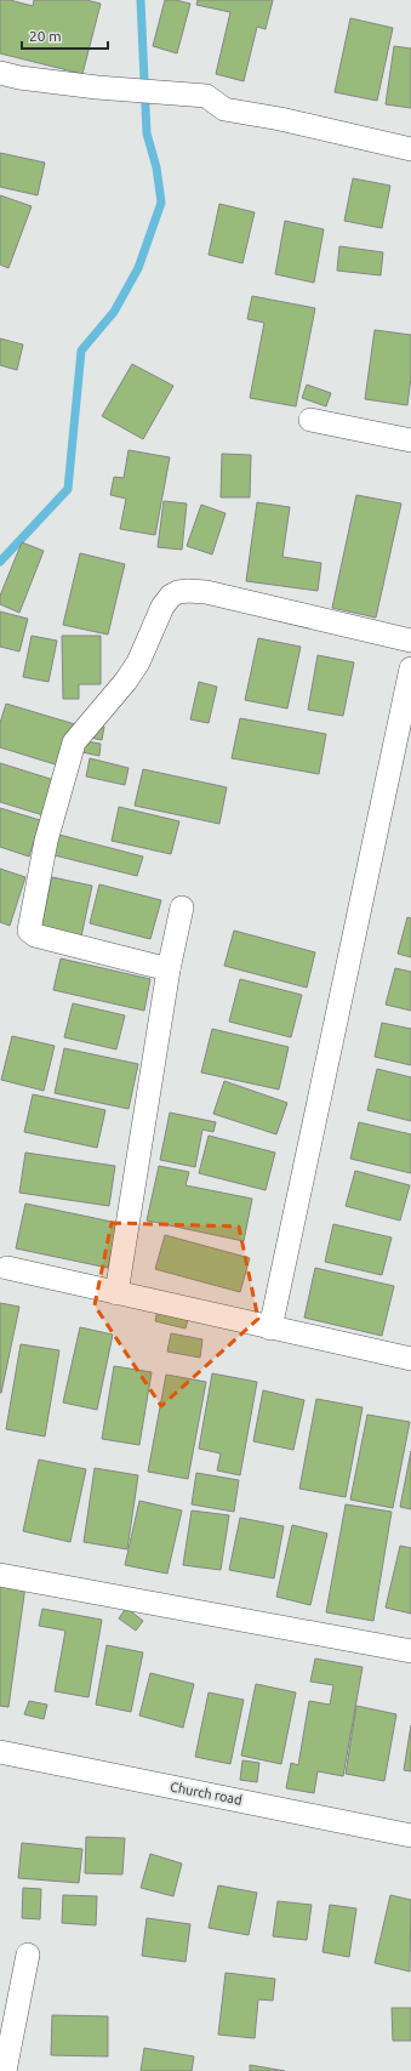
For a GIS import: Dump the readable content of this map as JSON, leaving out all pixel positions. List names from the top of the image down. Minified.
{"streets":{"street":["Church road"]},"scale_bar":"20 m"}
